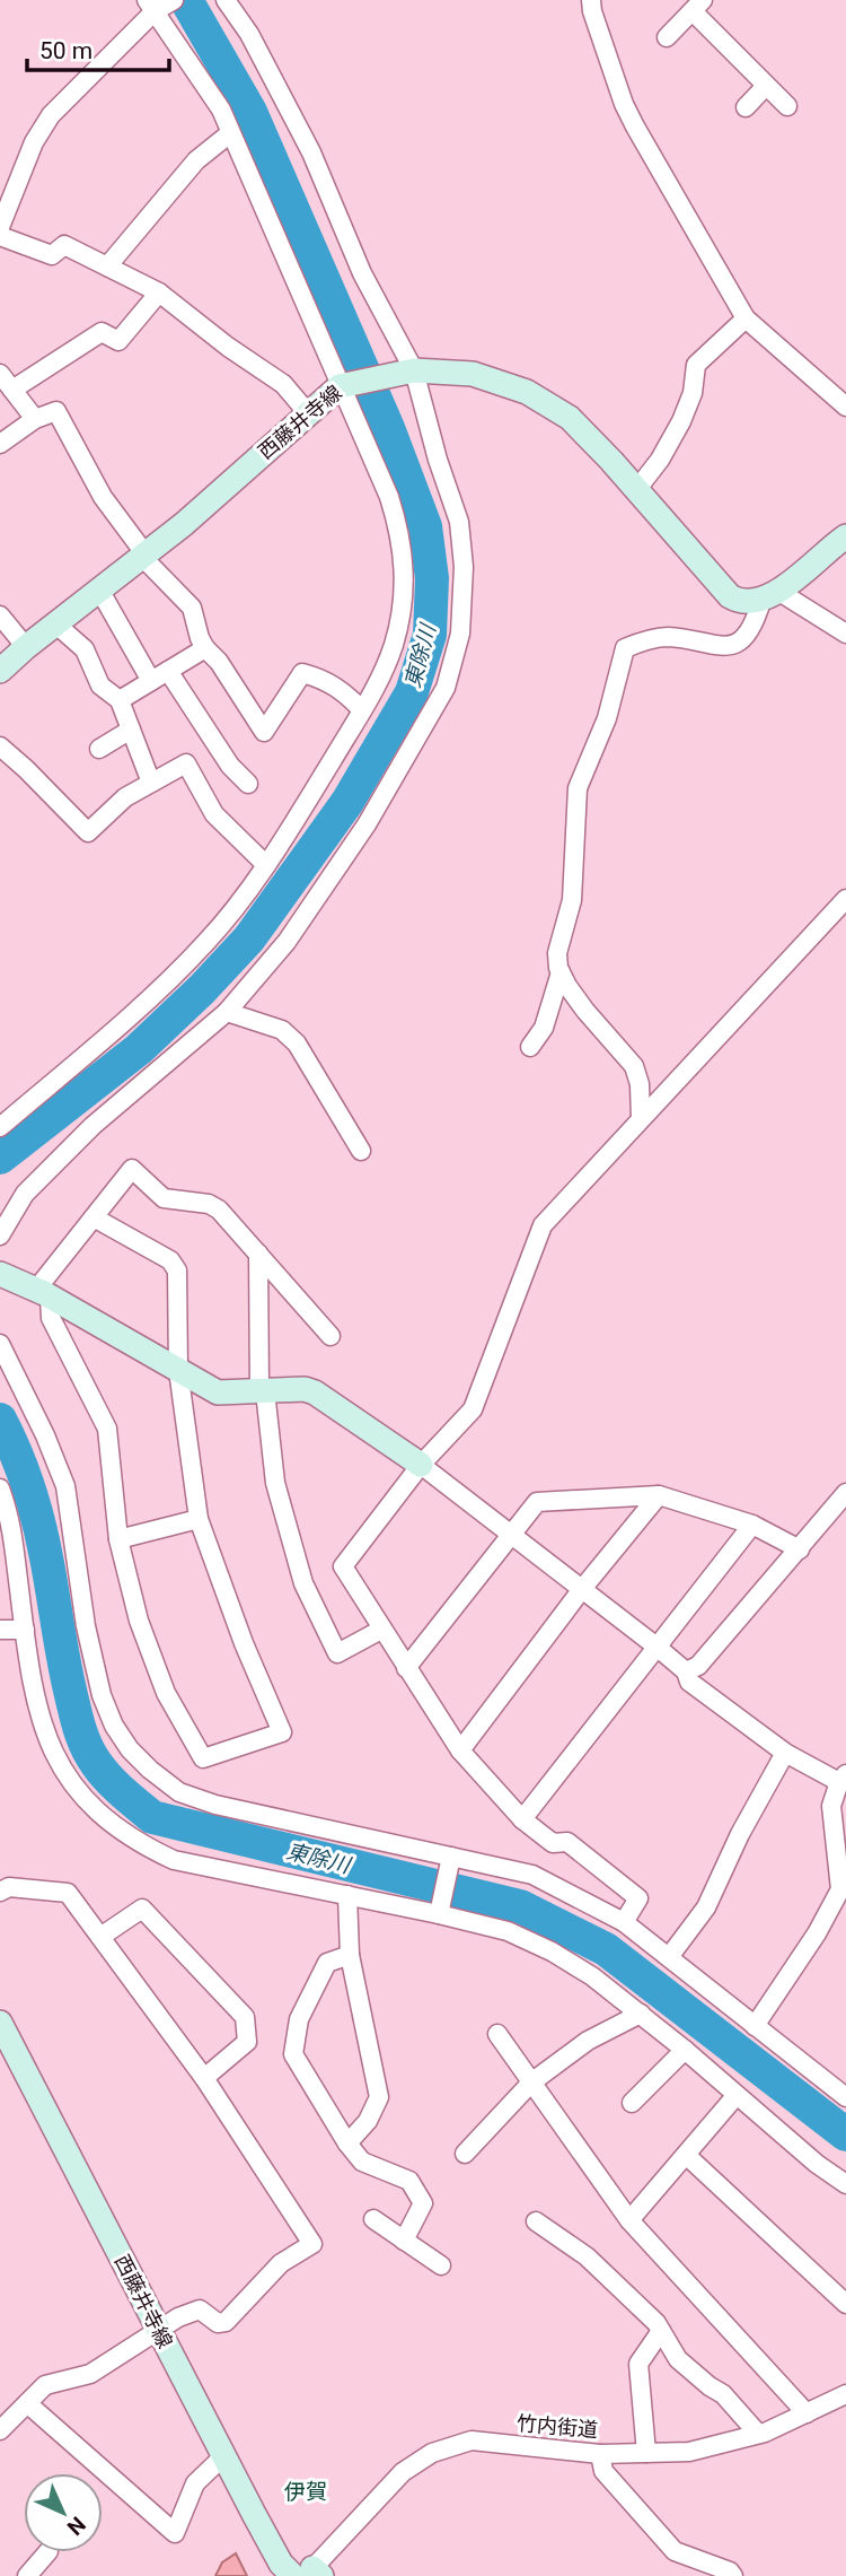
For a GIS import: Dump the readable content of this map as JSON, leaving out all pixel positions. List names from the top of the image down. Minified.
{"streets":{"main road":["西藤井寺線"],"street":["竹内街道"]},"crossings":[["西藤井寺線","竹内街道"]],"districts":["伊賀"],"water":["東除川"],"scale_bar":"50 m","north":"bottom right"}
